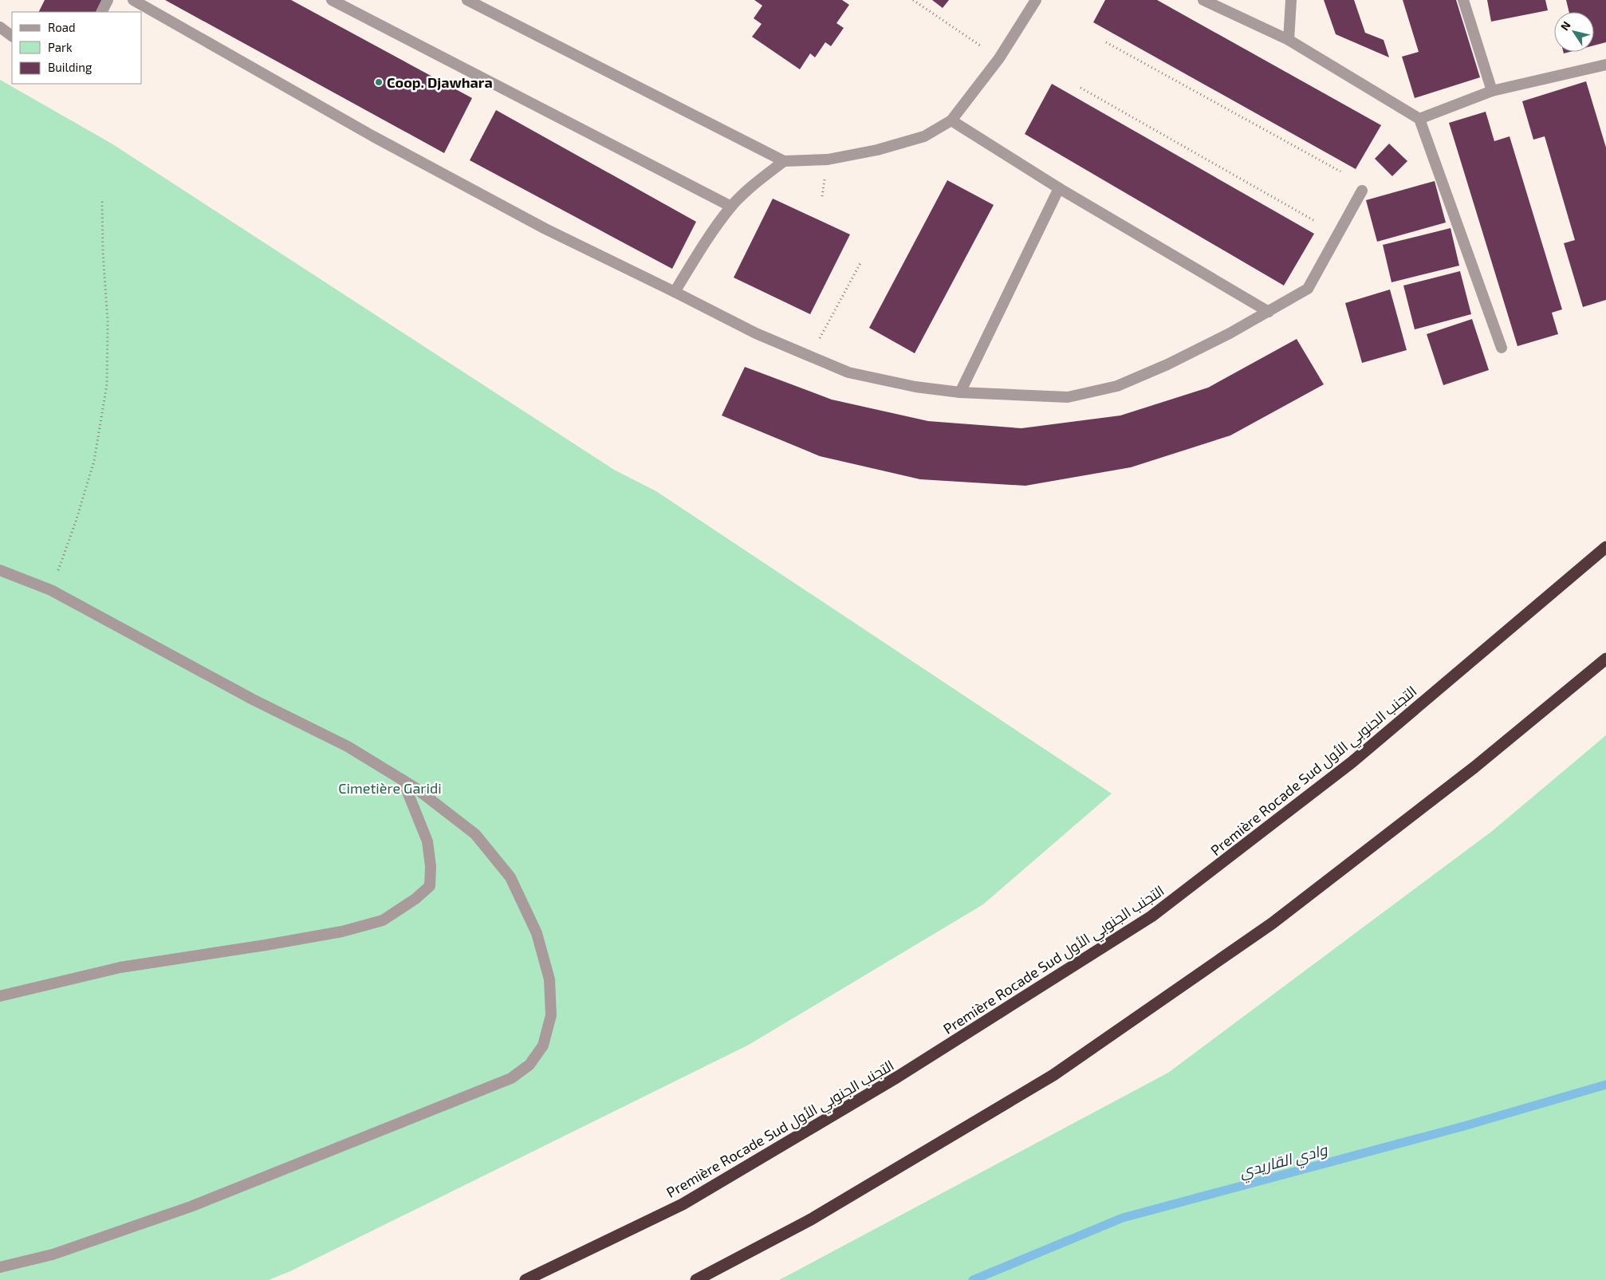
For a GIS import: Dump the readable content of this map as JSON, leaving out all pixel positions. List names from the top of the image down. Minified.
{"streets":{"highway":["Première Rocade Sud التجنب الجنوبي الأول"]},"water":["وادي القاريدي"],"parks":["Cimetière Garidi"],"places":["Coop. Djawhara"],"legend":["Road","Park","Building"],"north":"top left"}
